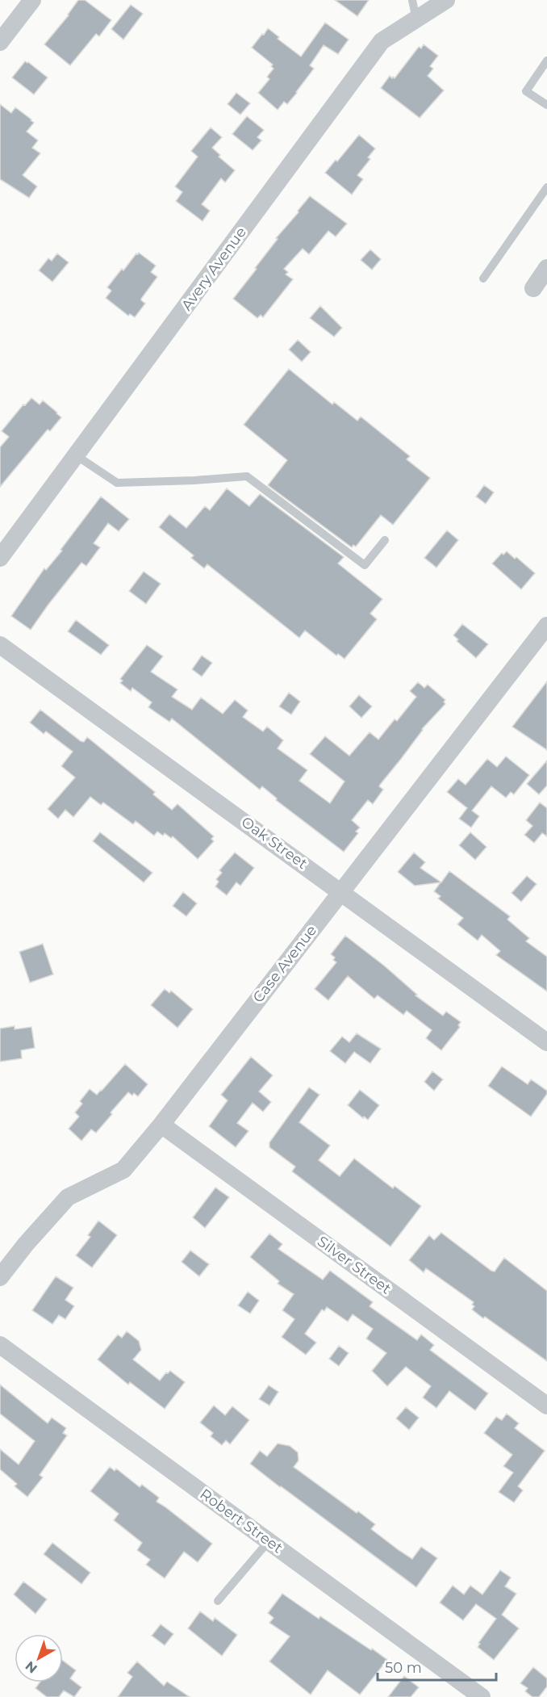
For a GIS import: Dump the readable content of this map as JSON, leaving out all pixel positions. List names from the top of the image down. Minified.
{"streets":{"street":["Avery Avenue","Oak Street","Case Avenue","Silver Street","Robert Street"]},"crossings":[["Oak Street","Case Avenue"],["Case Avenue","Silver Street"]],"scale_bar":"50 m","north":"bottom left"}
